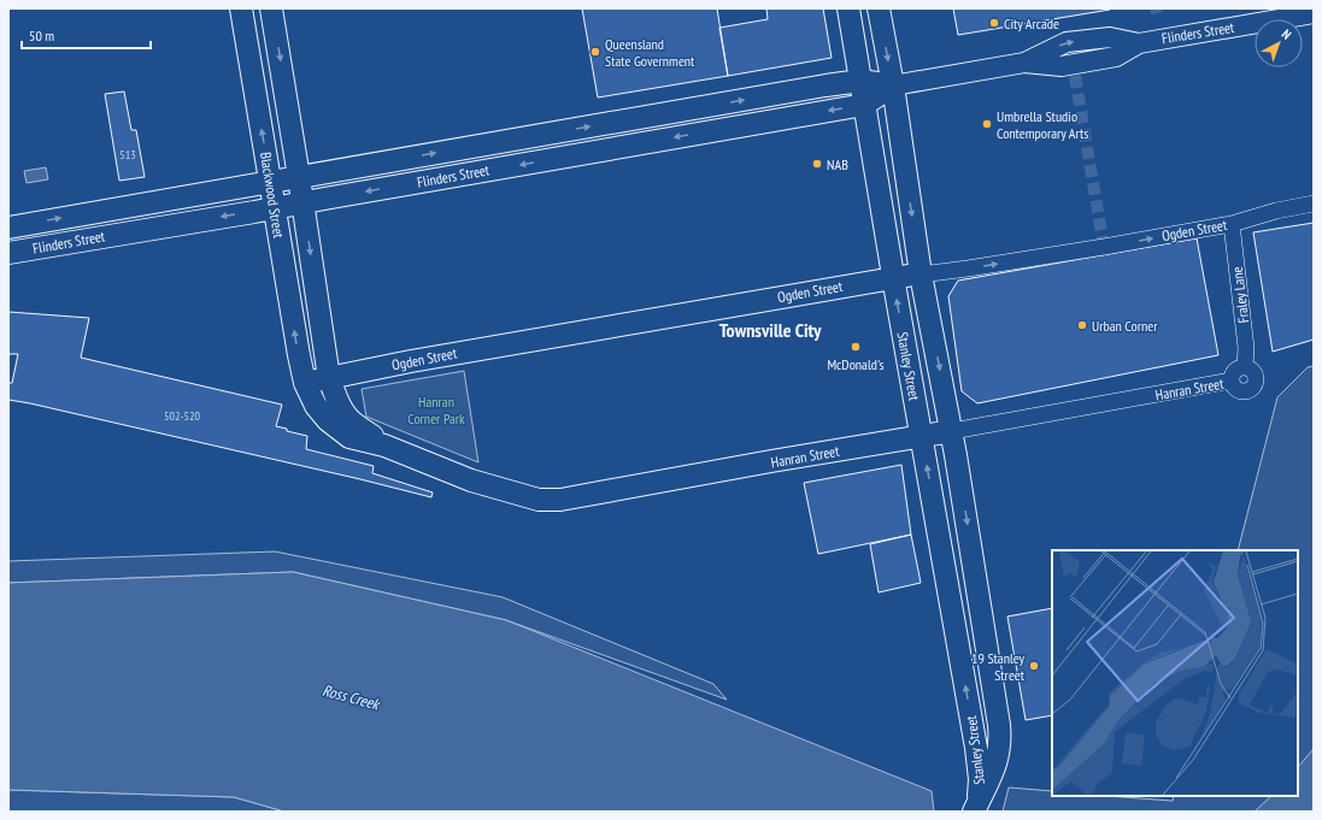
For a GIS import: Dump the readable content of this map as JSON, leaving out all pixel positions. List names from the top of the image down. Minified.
{"streets":{"main road":["Flinders Street","Blackwood Street","Ogden Street","Stanley Street","Hanran Street"],"street":["Fraley Lane"]},"crossings":[["Flinders Street","Blackwood Street"],["Flinders Street","Stanley Street"],["Blackwood Street","Ogden Street"],["Blackwood Street","Hanran Street"],["Ogden Street","Fraley Lane"],["Ogden Street","Stanley Street"],["Ogden Street","Hanran Street"],["Fraley Lane","Hanran Street"],["Stanley Street","Hanran Street"]],"districts":["Townsville City"],"water":["Ross Creek"],"parks":["Hanran Corner Park"],"places":["City Arcade","Queensland State Government","Umbrella Studio Contemporary Arts","NAB","Urban Corner","McDonald's","19 Stanley Street"],"house_numbers":["513","502-520"],"scale_bar":"50 m","north":"top right"}
